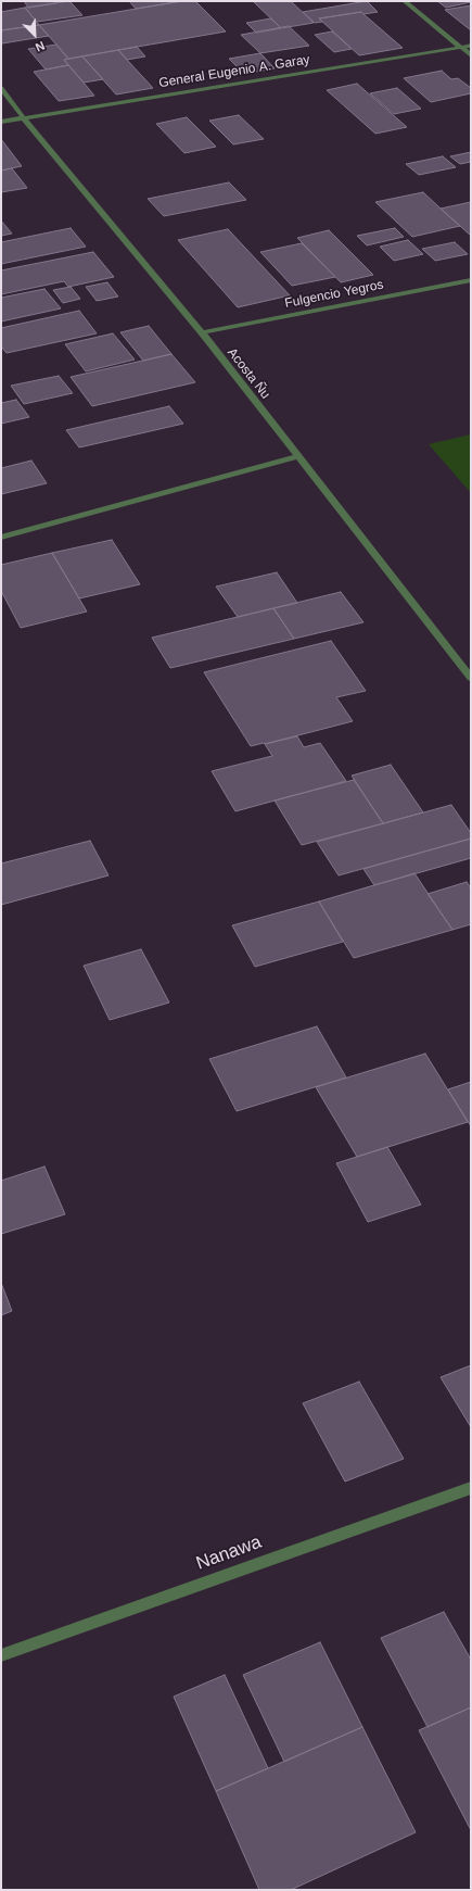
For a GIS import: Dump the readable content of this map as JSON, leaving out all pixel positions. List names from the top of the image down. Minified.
{"streets":{"street":["General Eugenio A. Garay","Fulgencio Yegros","Acosta Ñu","Nanawa"]},"crossings":[["General Eugenio A. Garay","Acosta Ñu"],["Fulgencio Yegros","Acosta Ñu"]],"north":"bottom right"}
